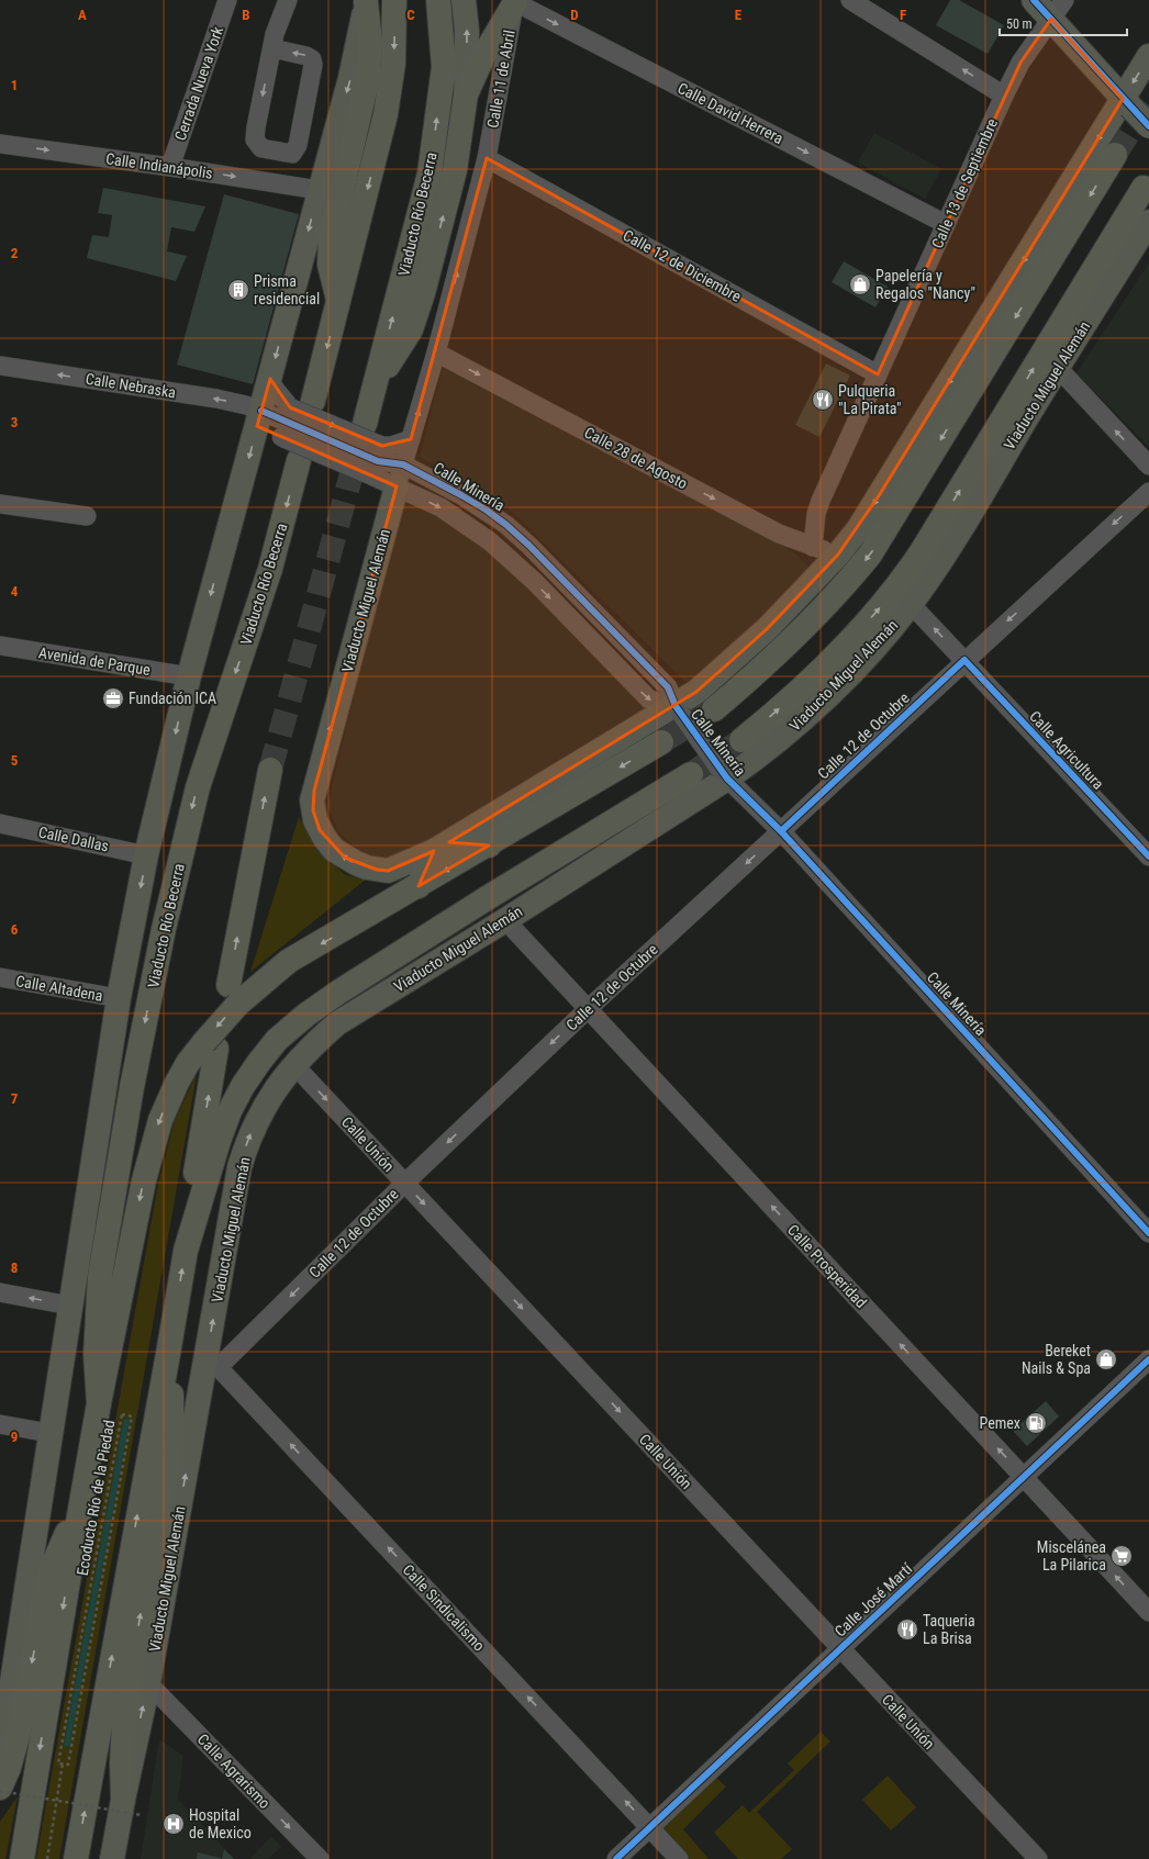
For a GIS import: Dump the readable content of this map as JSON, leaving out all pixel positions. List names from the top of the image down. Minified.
{"streets":{"highway":["Viaducto Río Becerra","Viaducto Miguel Alemán"],"street":["Calle 11 de Abril","Cerrada Nueva York","Calle David Herrera","Calle Indianápolis","Calle 13 de Septiembre","Calle 12 de Diciembre","Calle Nebraska","Calle 28 de Agosto","Calle Minería","Avenida de Parque","Calle 12 de Octubre","Calle Agricultura","Calle Dallas","Calle Altadena","Calle Unión","Calle Prosperidad","Calle José Martí","Calle Sindicalismo","Calle Agrarismo"],"path":["Ecoducto Río de la Piedad"]},"crossings":[["Calle 11 de Abril","Calle David Herrera"],["Calle 11 de Abril","Calle 12 de Diciembre"],["Cerrada Nueva York","Calle Indianápolis"],["Calle David Herrera","Calle 13 de Septiembre"],["Calle 13 de Septiembre","Calle 12 de Diciembre"],["Calle 13 de Septiembre","Calle 28 de Agosto"],["Calle Nebraska","Calle Minería"],["Viaducto Miguel Alemán","Calle 28 de Agosto"],["Viaducto Miguel Alemán","Calle Minería"],["Viaducto Miguel Alemán","Calle 12 de Octubre"],["Viaducto Miguel Alemán","Calle Agricultura"],["Viaducto Miguel Alemán","Calle Unión"],["Viaducto Miguel Alemán","Calle Prosperidad"],["Viaducto Miguel Alemán","Calle Sindicalismo"],["Viaducto Miguel Alemán","Calle Agrarismo"],["Calle Minería","Calle 12 de Octubre"],["Calle 12 de Octubre","Calle Agricultura"],["Calle 12 de Octubre","Calle Unión"],["Calle 12 de Octubre","Calle Prosperidad"],["Calle 12 de Octubre","Calle Sindicalismo"],["Calle Unión","Calle José Martí"],["Calle Prosperidad","Calle José Martí"],["Calle José Martí","Calle Sindicalismo"]],"one_way":["Calle Indianápolis","Calle 28 de Agosto","Calle 12 de Octubre","Calle Unión","Calle Prosperidad","Calle Sindicalismo","Calle Agrarismo"],"places":{"shop":["Papelería y Regalos \"Nancy\"","Bereket Nails & Spa"],"building":["Prisma residencial"],"restaurant":["Pulqueria \"La Pirata\"","Taqueria La Brisa"],"office":["Fundación ICA"],"fuel station":["Pemex"],"supermarket":["Miscelánea La Pilarica"],"hospital":["Hospital de Mexico"]},"scale_bar":"50 m","grid":{"columns":["A","B","C","D","E","F"],"rows":["1","2","3","4","5","6","7","8","9"]}}
